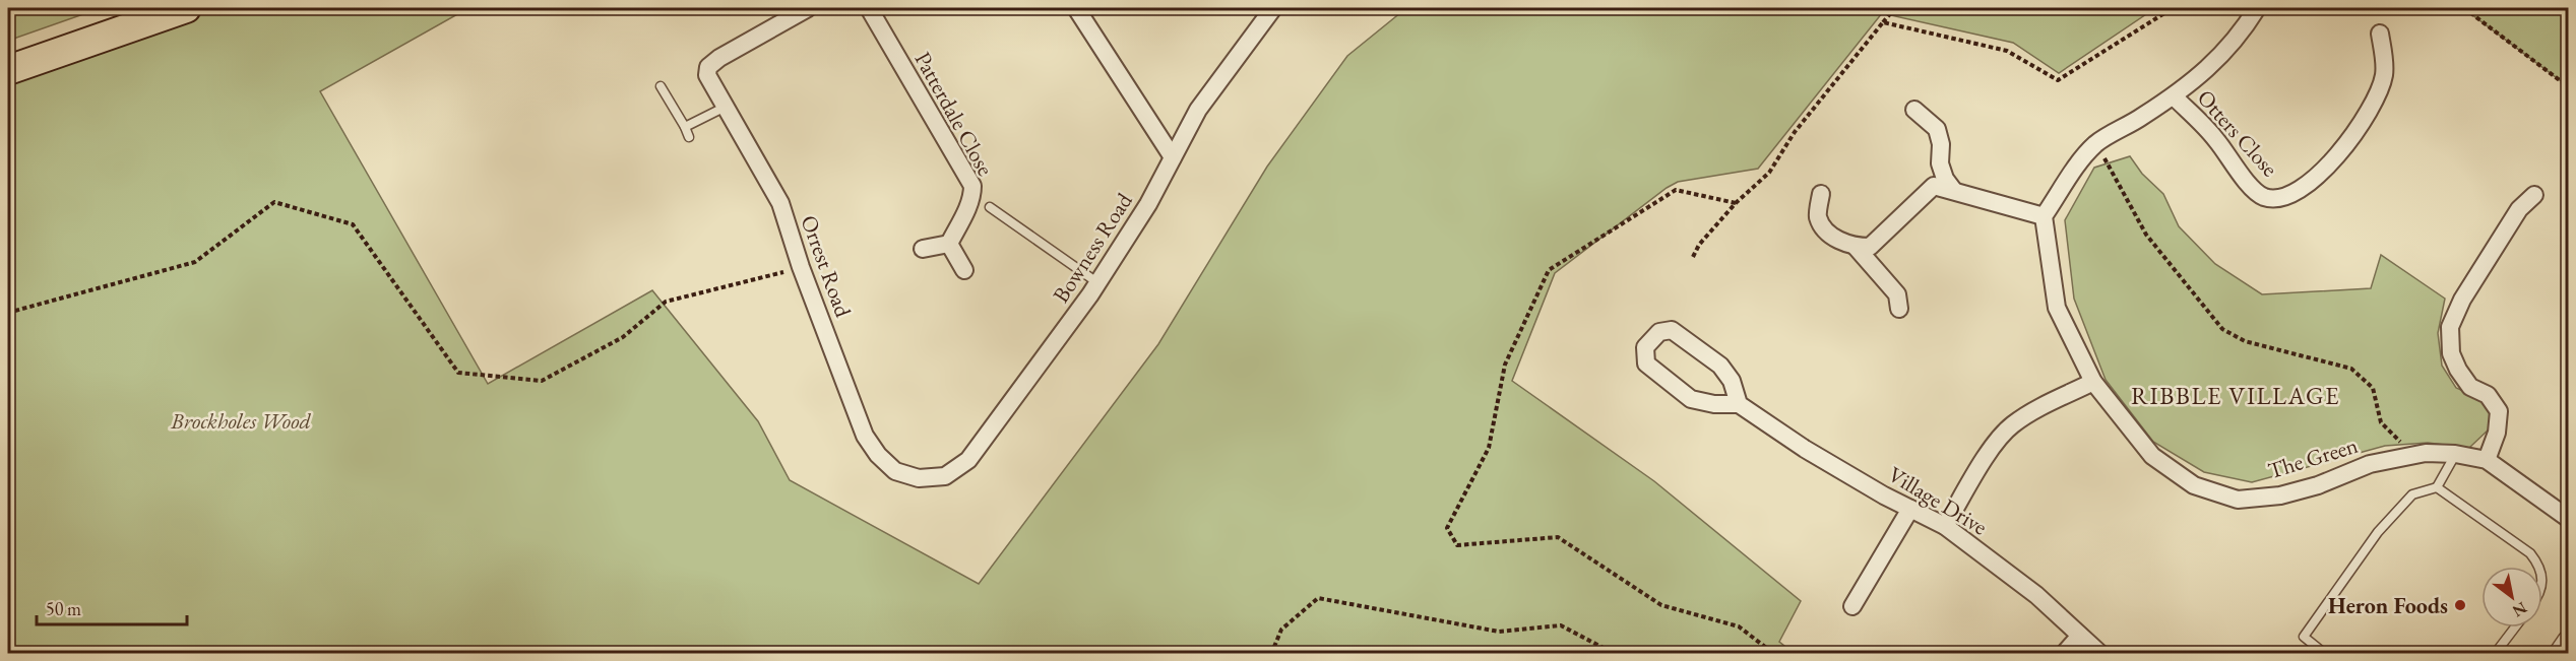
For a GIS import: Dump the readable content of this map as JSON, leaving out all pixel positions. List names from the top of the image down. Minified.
{"streets":{"street":["Patterdale Close","Otters Close","Bowness Road","Orrest Road","The Green","Village Drive"]},"crossings":[["Bowness Road","Orrest Road"]],"districts":["RIBBLE VILLAGE"],"parks":["Brockholes Wood"],"places":["Heron Foods"],"scale_bar":"50 m","north":"bottom right"}
